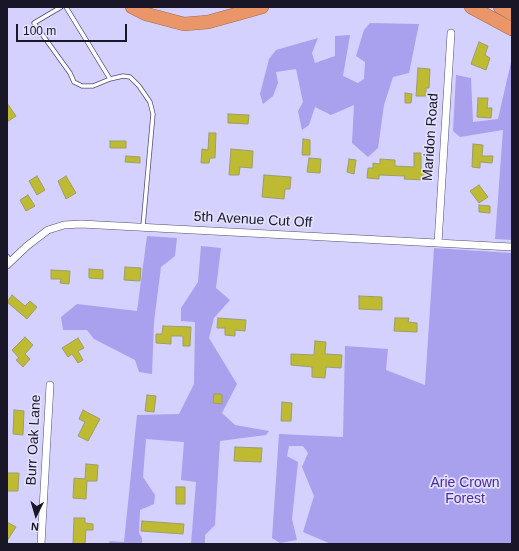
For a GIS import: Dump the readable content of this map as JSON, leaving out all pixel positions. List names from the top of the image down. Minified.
{"streets":{"street":["Maridon Road","5th Avenue Cut Off","Burr Oak Lane"]},"crossings":[["Maridon Road","5th Avenue Cut Off"]],"parks":["Arie Crown Forest"],"scale_bar":"100 m","north":"bottom"}
